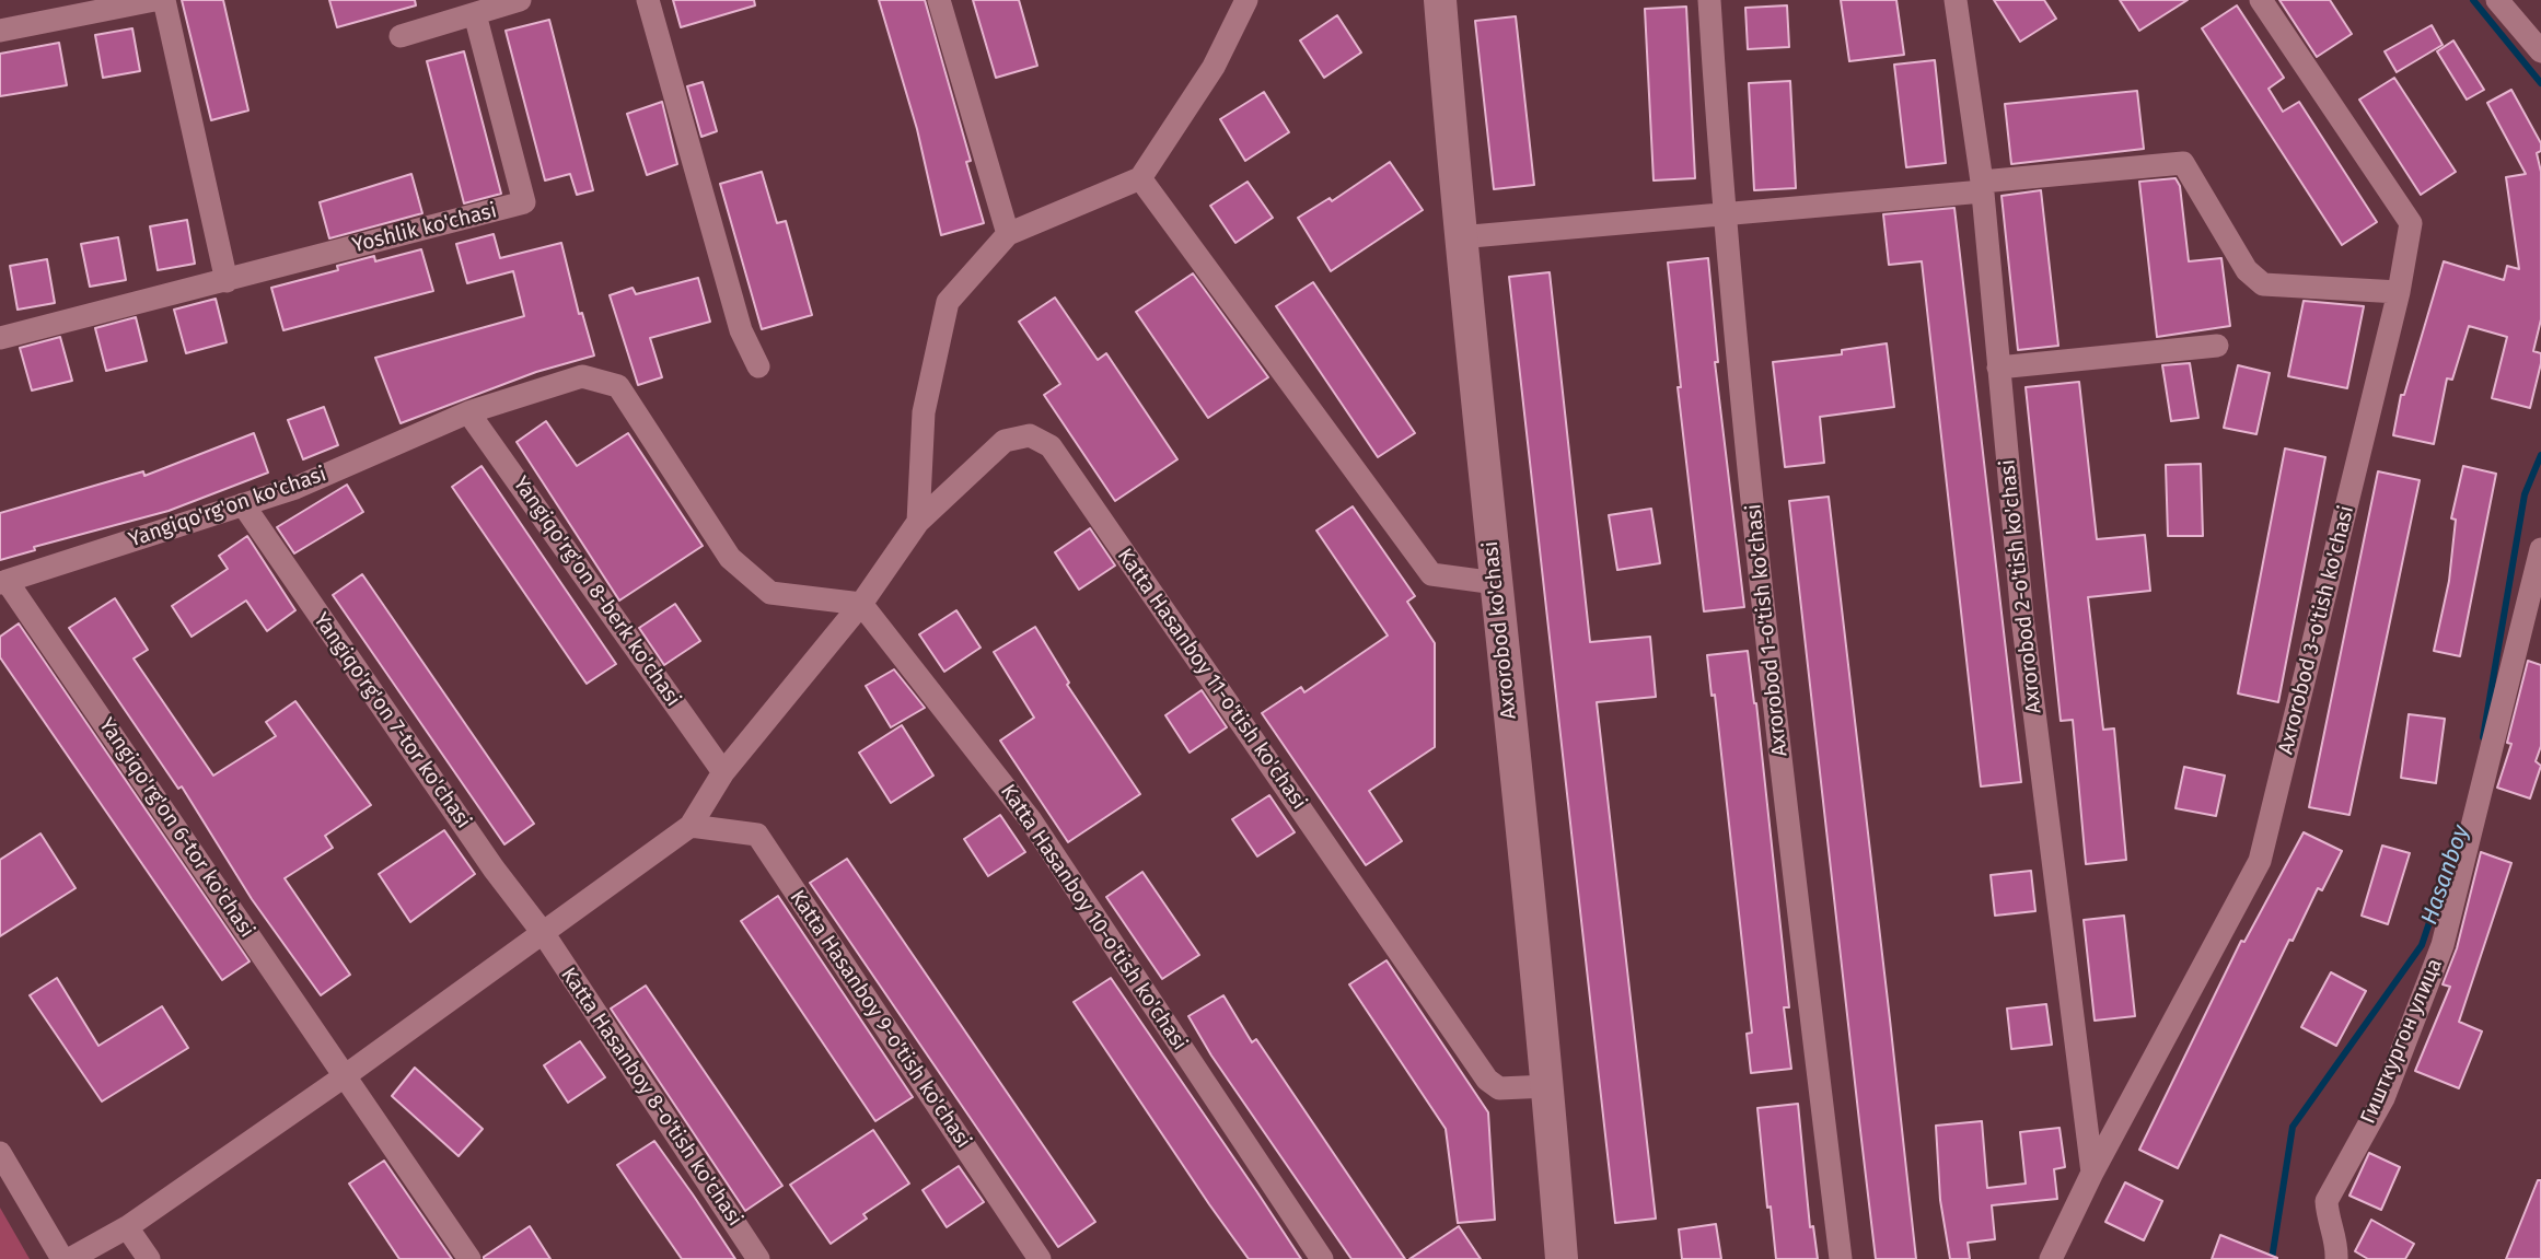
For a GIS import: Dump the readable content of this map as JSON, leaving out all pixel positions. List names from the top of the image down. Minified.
{"streets":{"street":["Yoshlik ko'chasi","Yangiqo'rg'on ko'chasi","Axrorobod 2-o'tish ko'chasi","Yangiqo'rg'on 8-berk ko'chasi","Axrorobod ko'chasi","Axrorobod 1-o'tish ko'chasi","Axrorobod 3-o'tish ko'chasi","Katta Hasanboy 11-o'tish ko'chasi","Yangiqo'rg'on 7-tor ko'chasi","Yangiqo'rg'on 6-tor ko'chasi","Katta Hasanboy 10-o'tish ko'chasi","Katta Hasanboy 9-o'tish ko'chasi","Гишткургон улица","Katta Hasanboy 8-o'tish ko'chasi"]},"crossings":[["Yangiqo'rg'on ko'chasi","Yangiqo'rg'on 8-berk ko'chasi"],["Yangiqo'rg'on ko'chasi","Katta Hasanboy 11-o'tish ko'chasi"],["Yangiqo'rg'on ko'chasi","Yangiqo'rg'on 7-tor ko'chasi"],["Yangiqo'rg'on ko'chasi","Yangiqo'rg'on 6-tor ko'chasi"],["Yangiqo'rg'on ko'chasi","Katta Hasanboy 10-o'tish ko'chasi"],["Axrorobod 2-o'tish ko'chasi","Axrorobod 3-o'tish ko'chasi"],["Yangiqo'rg'on 8-berk ko'chasi","Katta Hasanboy 11-o'tish ko'chasi"],["Axrorobod ko'chasi","Katta Hasanboy 11-o'tish ko'chasi"],["Katta Hasanboy 11-o'tish ko'chasi","Katta Hasanboy 10-o'tish ko'chasi"],["Katta Hasanboy 11-o'tish ko'chasi","Katta Hasanboy 9-o'tish ko'chasi"],["Yangiqo'rg'on 7-tor ko'chasi","Katta Hasanboy 8-o'tish ko'chasi"]],"water":["Hasanboy"]}
